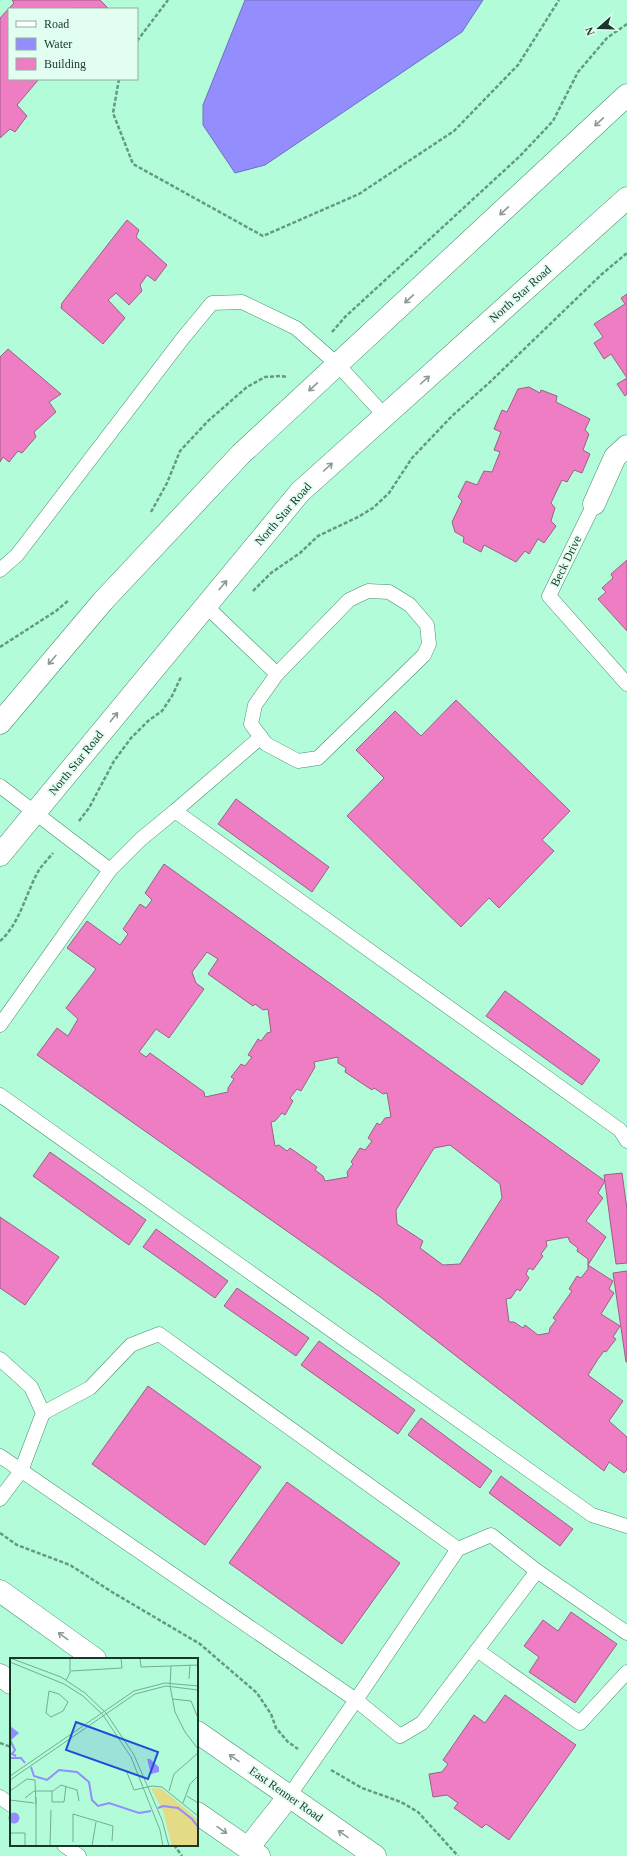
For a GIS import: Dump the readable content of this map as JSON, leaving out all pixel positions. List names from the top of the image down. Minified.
{"streets":{"main road":["North Star Road","Beck Drive","East Renner Road"]},"legend":["Road","Water","Building"],"north":"left"}
